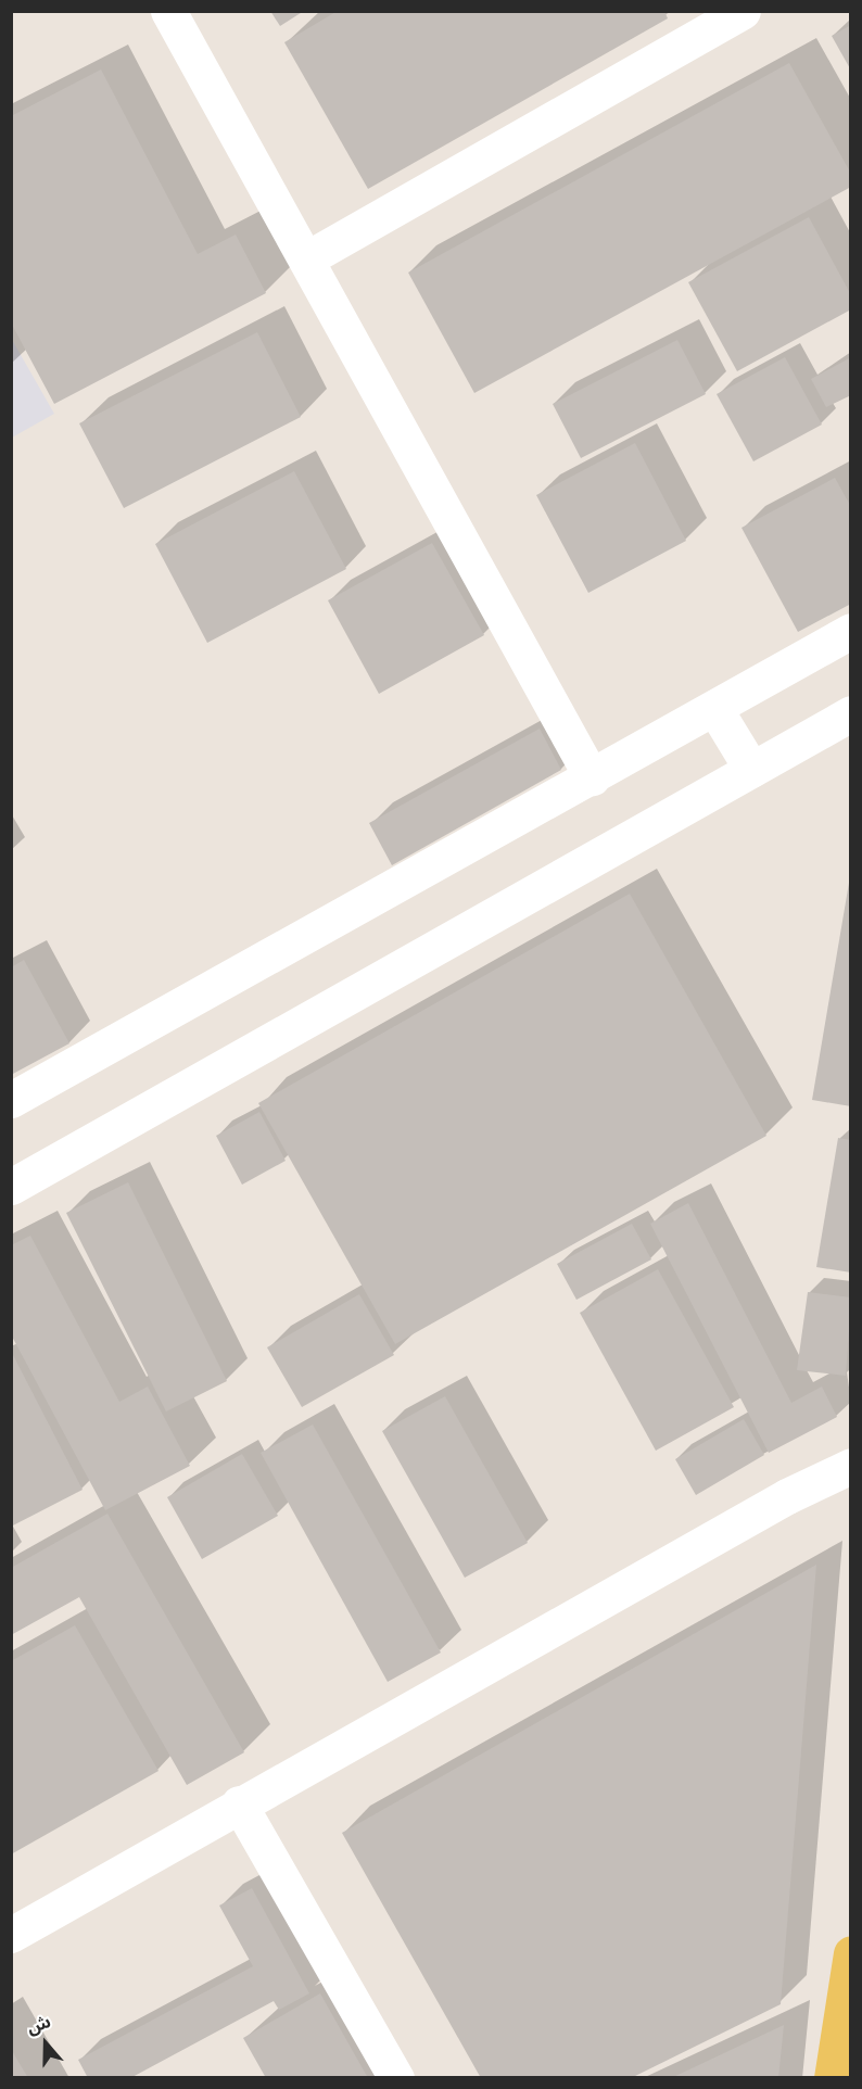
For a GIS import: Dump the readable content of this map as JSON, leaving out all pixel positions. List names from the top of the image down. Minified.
{"north":"top"}
